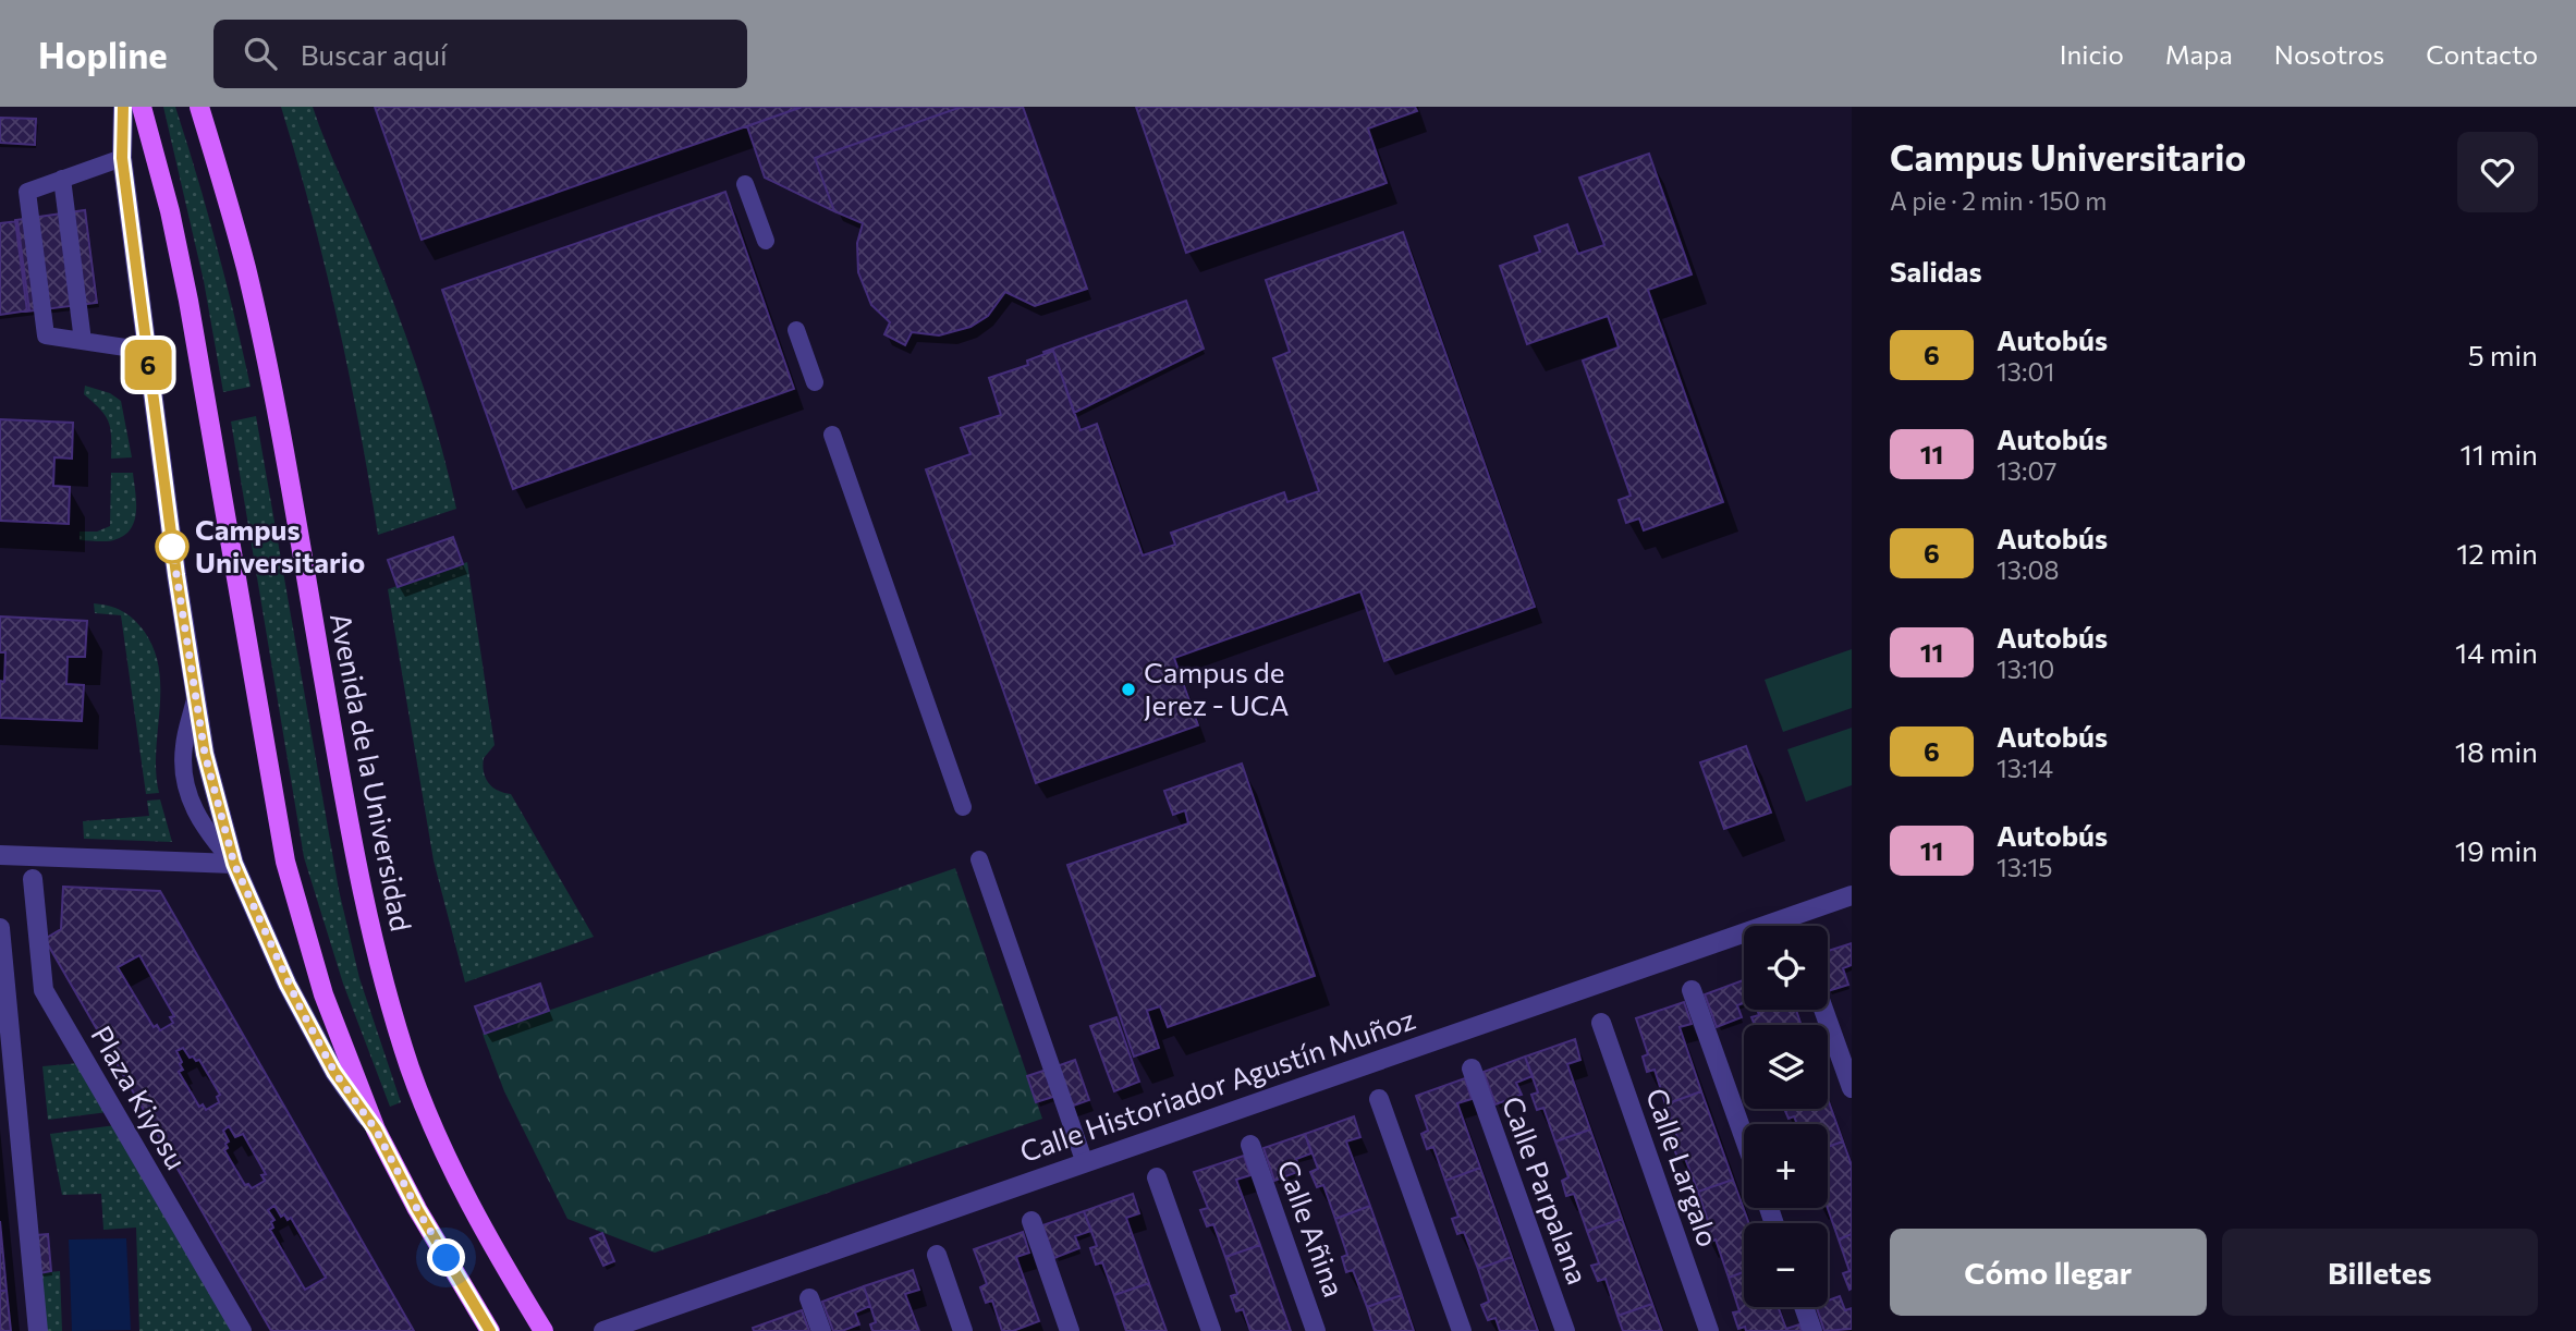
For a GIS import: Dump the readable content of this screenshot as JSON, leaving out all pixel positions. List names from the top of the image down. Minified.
{"streets":{"main road":["Avenida de la Universidad"],"street":["Calle Historiador Agustín Muñoz","Plaza Kiyosu","Calle Largalo","Calle Parpalana","Calle Añina"]},"places":["Campus Universitario","Campus de Jerez - UCA"],"lines":["bus line 6"],"page":{"header":"Hopline","search":"Buscar aquí","nav":["Inicio","Mapa","Nosotros","Contacto"],"on_map":"6","heading":[["Campus Universitario","A pie · 2 min · 150 m"],"Salidas"],"list":[{"mark":"6","name":"Autobús","note":"13:01","value":"5 min"},{"mark":"11","name":"Autobús","note":"13:07","value":"11 min"},{"mark":"6","name":"Autobús","note":"13:08","value":"12 min"},{"mark":"11","name":"Autobús","note":"13:10","value":"14 min"},{"mark":"6","name":"Autobús","note":"13:14","value":"18 min"},{"mark":"11","name":"Autobús","note":"13:15","value":"19 min"}],"map_buttons":["+","−"],"buttons":["Cómo llegar","Billetes"]}}
